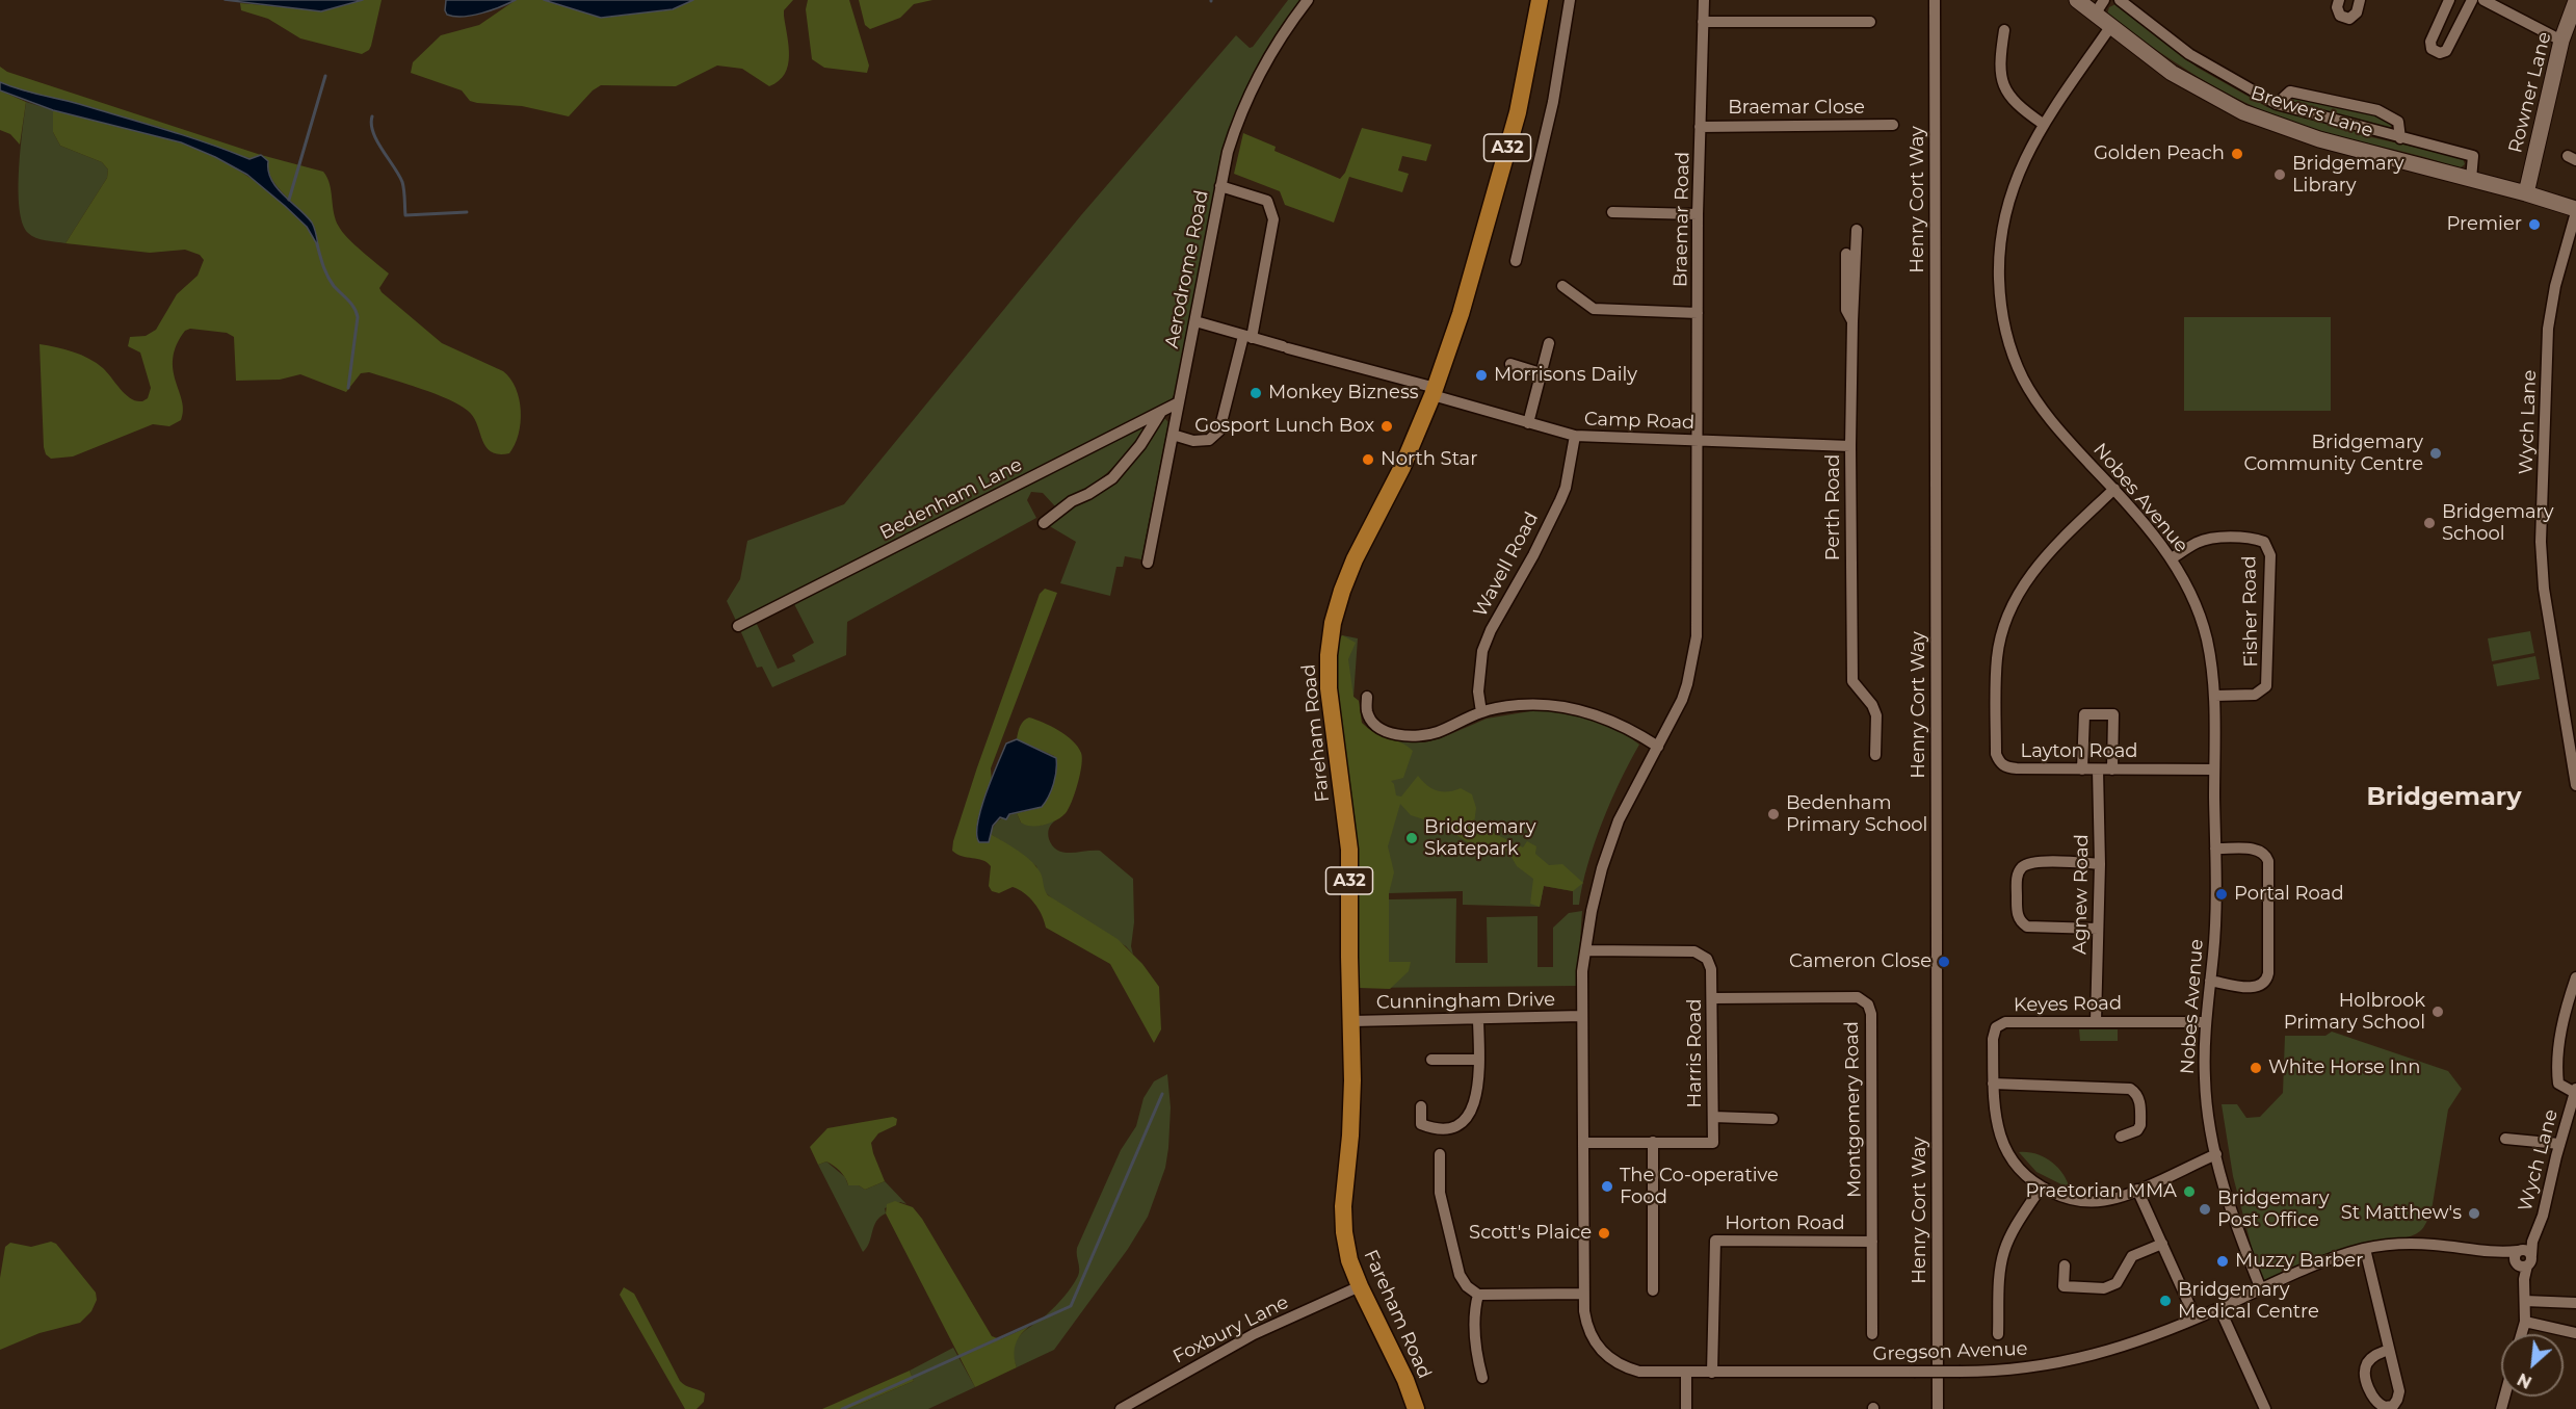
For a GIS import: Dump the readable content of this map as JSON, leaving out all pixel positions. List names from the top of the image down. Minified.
{"streets":{"main road":["A32","Fareham Road"],"street":["Rowner Lane","Braemar Close","Brewers Lane","Henry Cort Way","Braemar Road","Aerodrome Road","Camp Road","Wych Lane","Nobes Avenue","Bedenham Lane","Perth Road","Wavell Road","Fisher Road","Layton Road","Agnew Road","Cunningham Drive","Keyes Road","Harris Road","Montgomery Road","Horton Road","Foxbury Lane","Gregson Avenue"]},"crossings":[["Rowner Lane","Brewers Lane"],["Braemar Close","Braemar Road"],["Brewers Lane","Wych Lane"],["Brewers Lane","Nobes Avenue"],["Braemar Road","Camp Road"],["Braemar Road","Gregson Avenue"],["Aerodrome Road","Bedenham Lane"],["Camp Road","Perth Road"],["Camp Road","Wavell Road"],["Camp Road","Fareham Road"],["Wych Lane","Gregson Avenue"],["Nobes Avenue","Fisher Road"],["Nobes Avenue","Layton Road"],["Nobes Avenue","Keyes Road"],["Nobes Avenue","Gregson Avenue"],["Fareham Road","Cunningham Drive"],["Fareham Road","Foxbury Lane"],["Layton Road","Agnew Road"],["Agnew Road","Keyes Road"],["Cunningham Drive","Gregson Avenue"],["Harris Road","Montgomery Road"],["Harris Road","Gregson Avenue"],["Montgomery Road","Horton Road"],["Horton Road","Gregson Avenue"]],"districts":["Bridgemary"],"places":["Golden Peach","Bridgemary Library","Premier","Morrisons Daily","Monkey Bizness","Gosport Lunch Box","Bridgemary Community Centre","North Star","Bridgemary School","Bedenham Primary School","Bridgemary Skatepark","Portal Road","Cameron Close","Holbrook Primary School","White Horse Inn","The Co-operative Food","Praetorian MMA","Bridgemary Post Office","St Matthew's","Scott's Plaice","Muzzy Barber","Bridgemary Medical Centre"],"north":"bottom left"}
